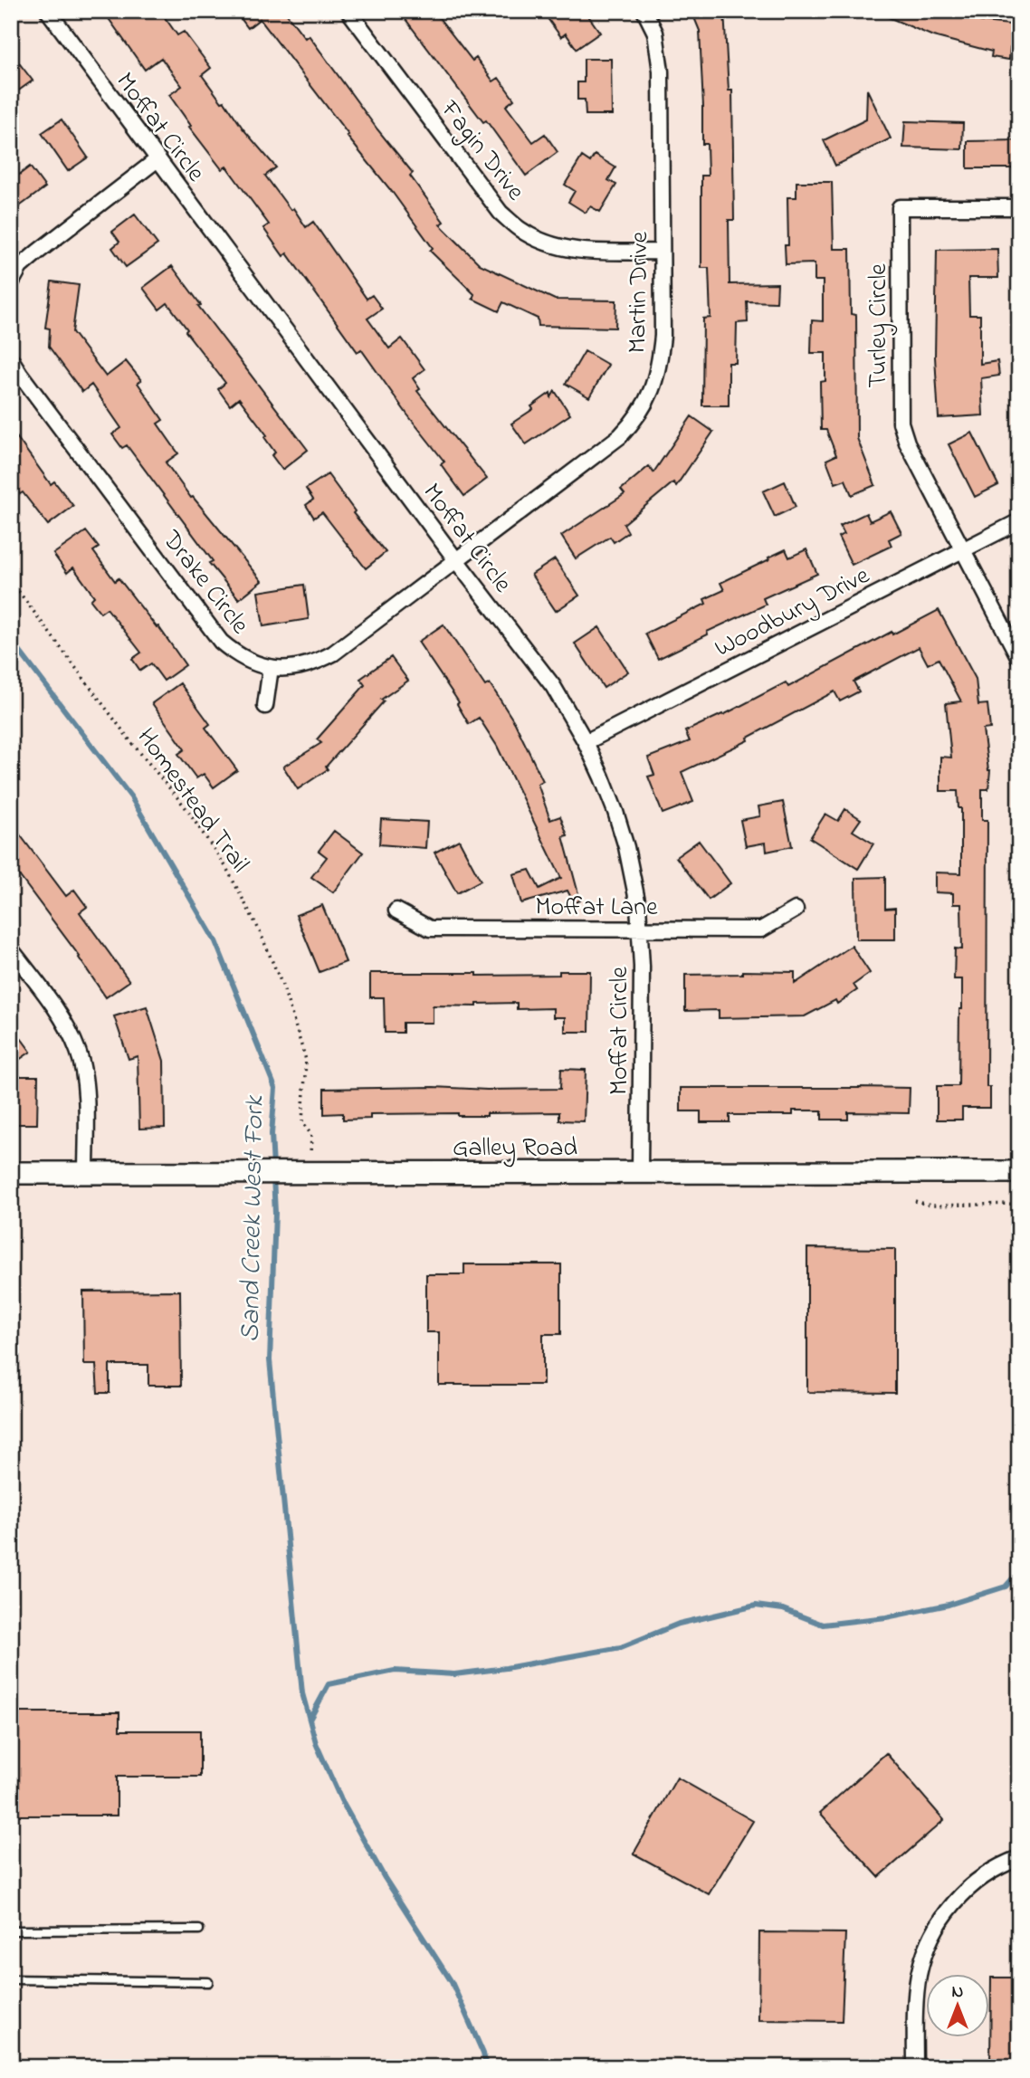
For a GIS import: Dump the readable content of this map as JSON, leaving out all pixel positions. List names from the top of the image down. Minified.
{"streets":{"main road":["Galley Road"],"street":["Moffat Circle","Fagin Drive","Martin Drive","Turley Circle","Drake Circle","Woodbury Drive","Moffat Lane"],"path":["Homestead Trail"]},"crossings":[["Moffat Circle","Martin Drive"],["Moffat Circle","Drake Circle"],["Moffat Circle","Woodbury Drive"],["Moffat Circle","Moffat Lane"],["Moffat Circle","Galley Road"],["Fagin Drive","Martin Drive"],["Martin Drive","Drake Circle"],["Turley Circle","Woodbury Drive"],["Homestead Trail","Galley Road"]],"water":["Sand Creek West Fork"],"north":"top"}
